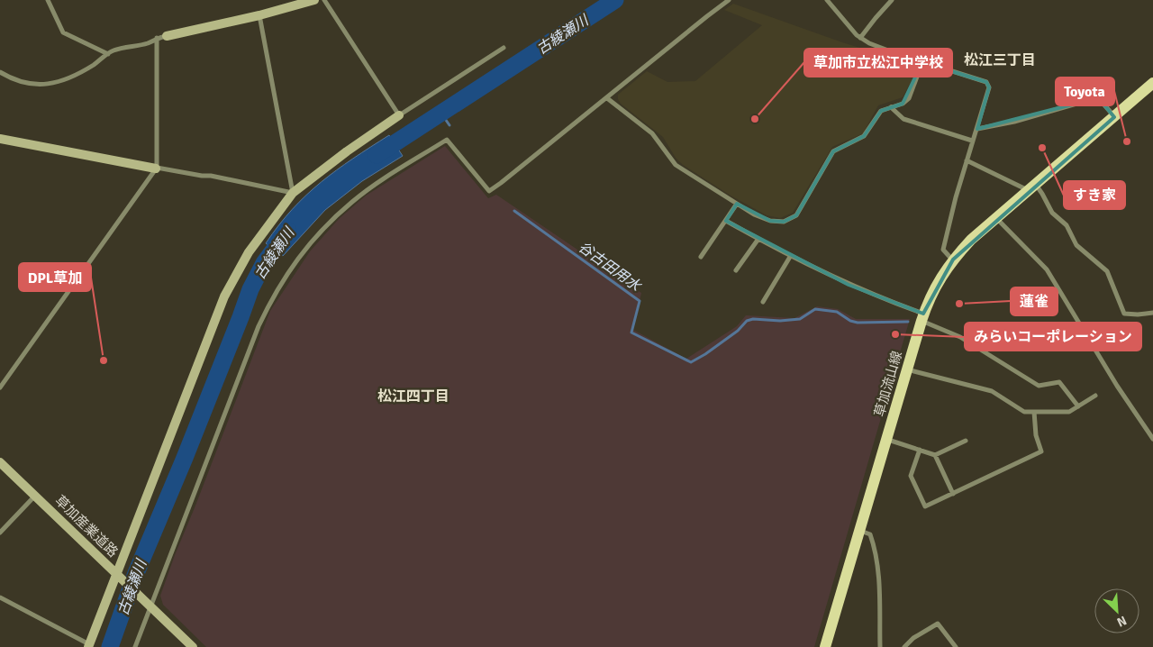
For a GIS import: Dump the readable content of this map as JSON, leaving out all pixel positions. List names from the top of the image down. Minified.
{"streets":{"main road":["草加流山線"],"street":["草加産業道路"]},"districts":["松江三丁目","松江四丁目"],"water":["古綾瀬川","谷古田用水"],"places":["草加市立松江中学校","Toyota","すき家","蓮雀","みらいコーポレーション","DPL草加"],"north":"bottom right"}
